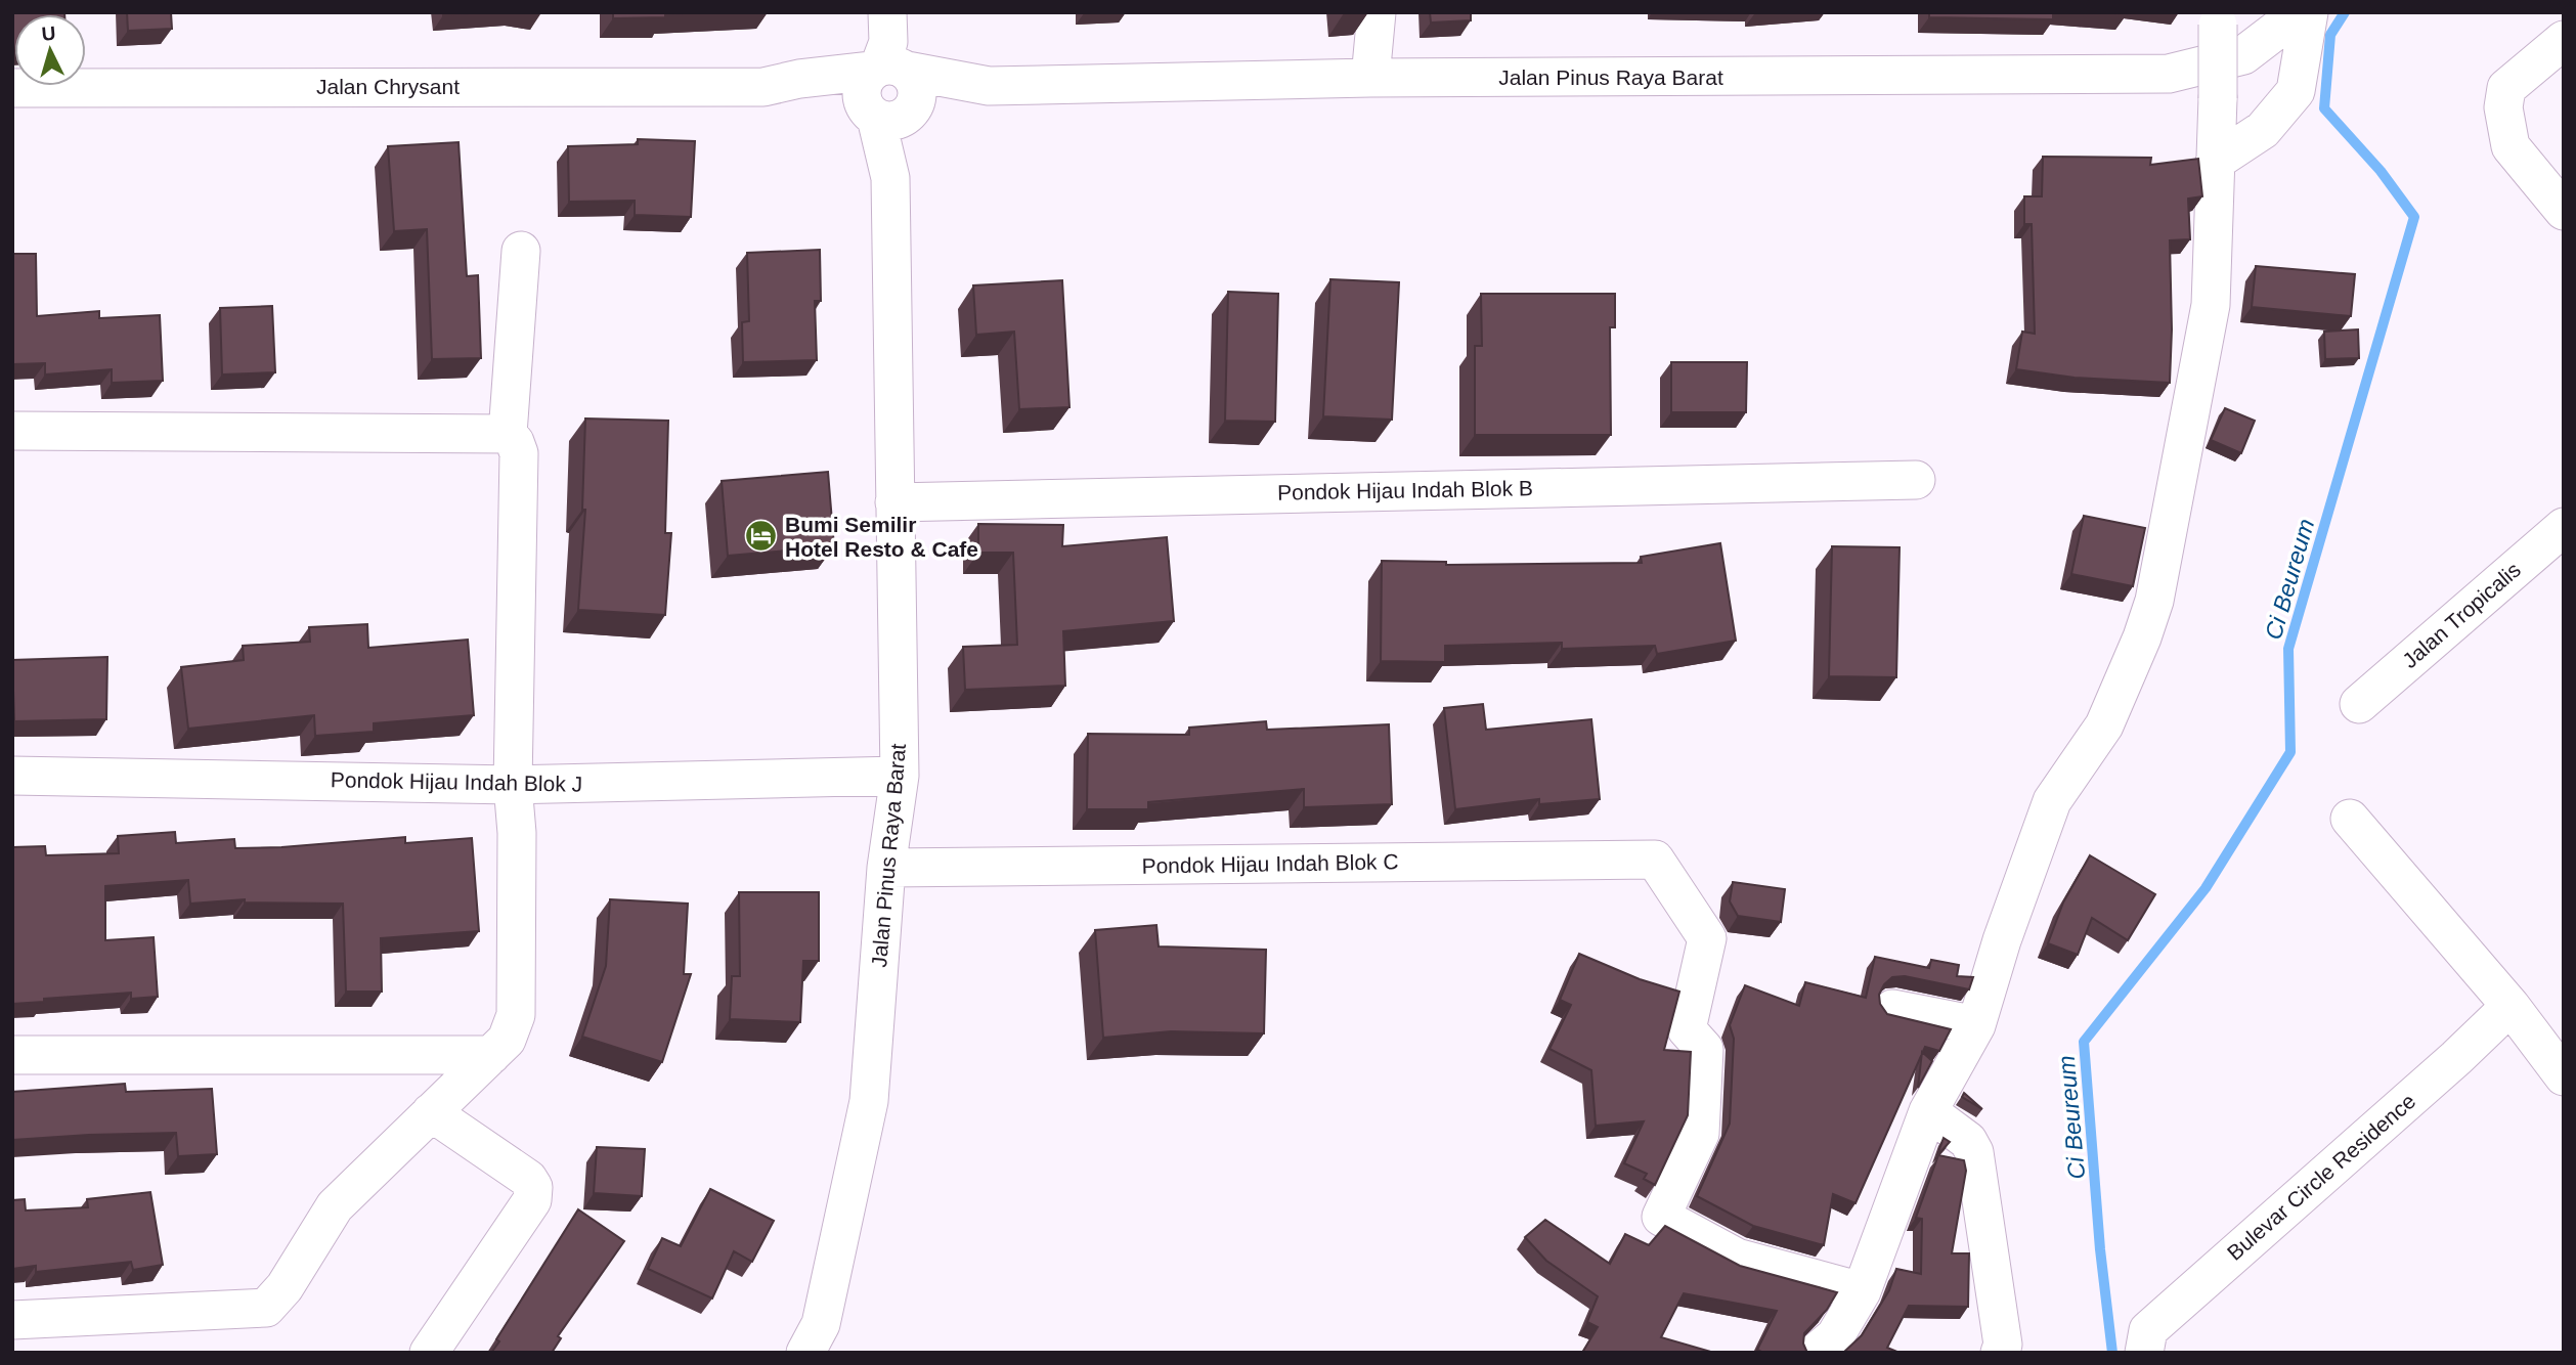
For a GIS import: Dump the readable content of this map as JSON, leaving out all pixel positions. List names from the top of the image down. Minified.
{"streets":{"street":["Jalan Pinus Raya Barat","Jalan Chrysant","Pondok Hijau Indah Blok B","Jalan Tropicalis","Pondok Hijau Indah Blok J","Pondok Hijau Indah Blok C","Bulevar Circle Residence"]},"crossings":[["Jalan Pinus Raya Barat","Jalan Chrysant"],["Jalan Pinus Raya Barat","Pondok Hijau Indah Blok B"],["Jalan Pinus Raya Barat","Pondok Hijau Indah Blok J"],["Jalan Pinus Raya Barat","Pondok Hijau Indah Blok C"]],"water":["Ci Beureum"],"places":{"hotel":["Bumi Semilir Hotel Resto & Cafe"]},"north":"top"}
